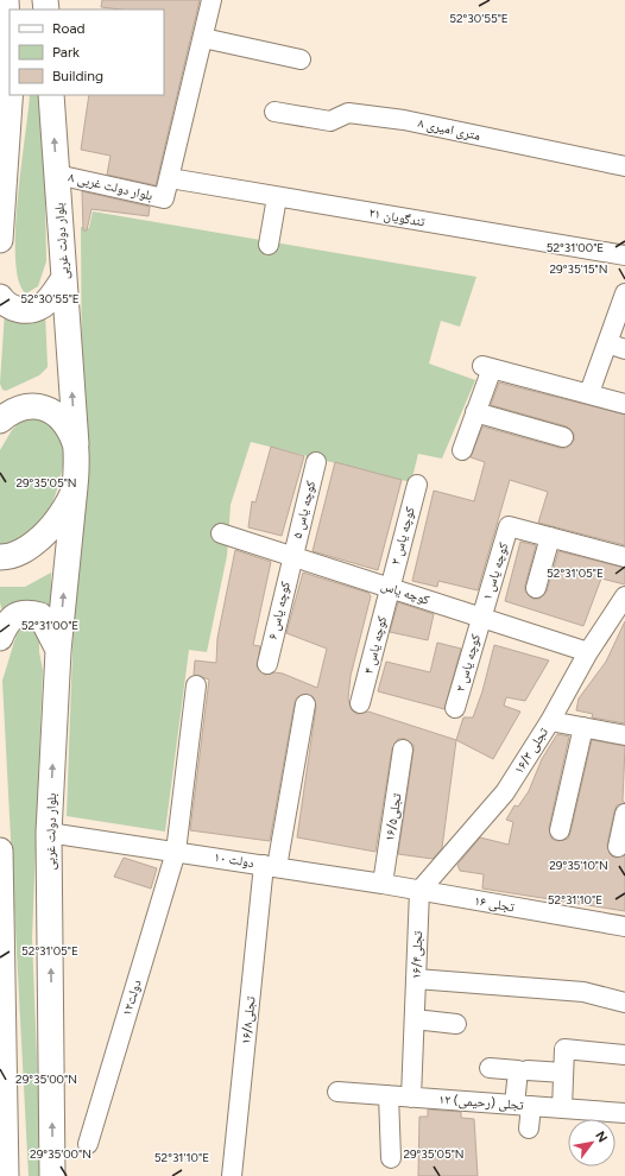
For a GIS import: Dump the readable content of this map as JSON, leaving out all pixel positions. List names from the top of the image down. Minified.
{"streets":{"main road":["بلوار دولت غربی"],"street":["۸ متری امیری","بلوار دولت غربی ۸","۲۱ تندگویان","کوچه یاس ۵","کوچه یاس ۳","کوچه یاس ۱","کوچه یاس","کوچه یاس ۶","کوچه یاس ۴","کوچه یاس ۲","۱۶/۳ تجلی","تجلی۱۶/۵","۱۰ دولت","۱۶ تجلی","تجلی۱۶/۴","۱۲دولت","تجلی۱۶/۸","۱۲ تجلی (رحیمی)"]},"crossings":[["بلوار دولت غربی ۸","۲۱ تندگویان"],["بلوار دولت غربی ۸","بلوار دولت غربی"],["بلوار دولت غربی","۱۰ دولت"],["کوچه یاس ۵","کوچه یاس"],["کوچه یاس ۵","کوچه یاس ۶"],["کوچه یاس ۳","کوچه یاس"],["کوچه یاس ۳","کوچه یاس ۴"],["کوچه یاس ۱","کوچه یاس"],["کوچه یاس ۱","کوچه یاس ۲"],["کوچه یاس","کوچه یاس ۶"],["کوچه یاس","کوچه یاس ۴"],["کوچه یاس","کوچه یاس ۲"],["کوچه یاس","۱۶/۳ تجلی"],["۱۶/۳ تجلی","۱۰ دولت"],["۱۶/۳ تجلی","۱۶ تجلی"],["۱۶/۳ تجلی","تجلی۱۶/۴"],["تجلی۱۶/۵","۱۰ دولت"],["۱۰ دولت","۱۶ تجلی"],["۱۰ دولت","تجلی۱۶/۴"],["۱۰ دولت","۱۲دولت"],["۱۰ دولت","تجلی۱۶/۸"],["۱۶ تجلی","تجلی۱۶/۴"],["تجلی۱۶/۴","۱۲ تجلی (رحیمی)"]],"legend":["Road","Park","Building"],"north":"top right","coordinates":["52°30'55\"E","52°31'00\"E","29°35'15\"N","29°35'05\"N","52°31'05\"E","29°35'10\"N","52°31'10\"E","29°35'00\"N"]}
